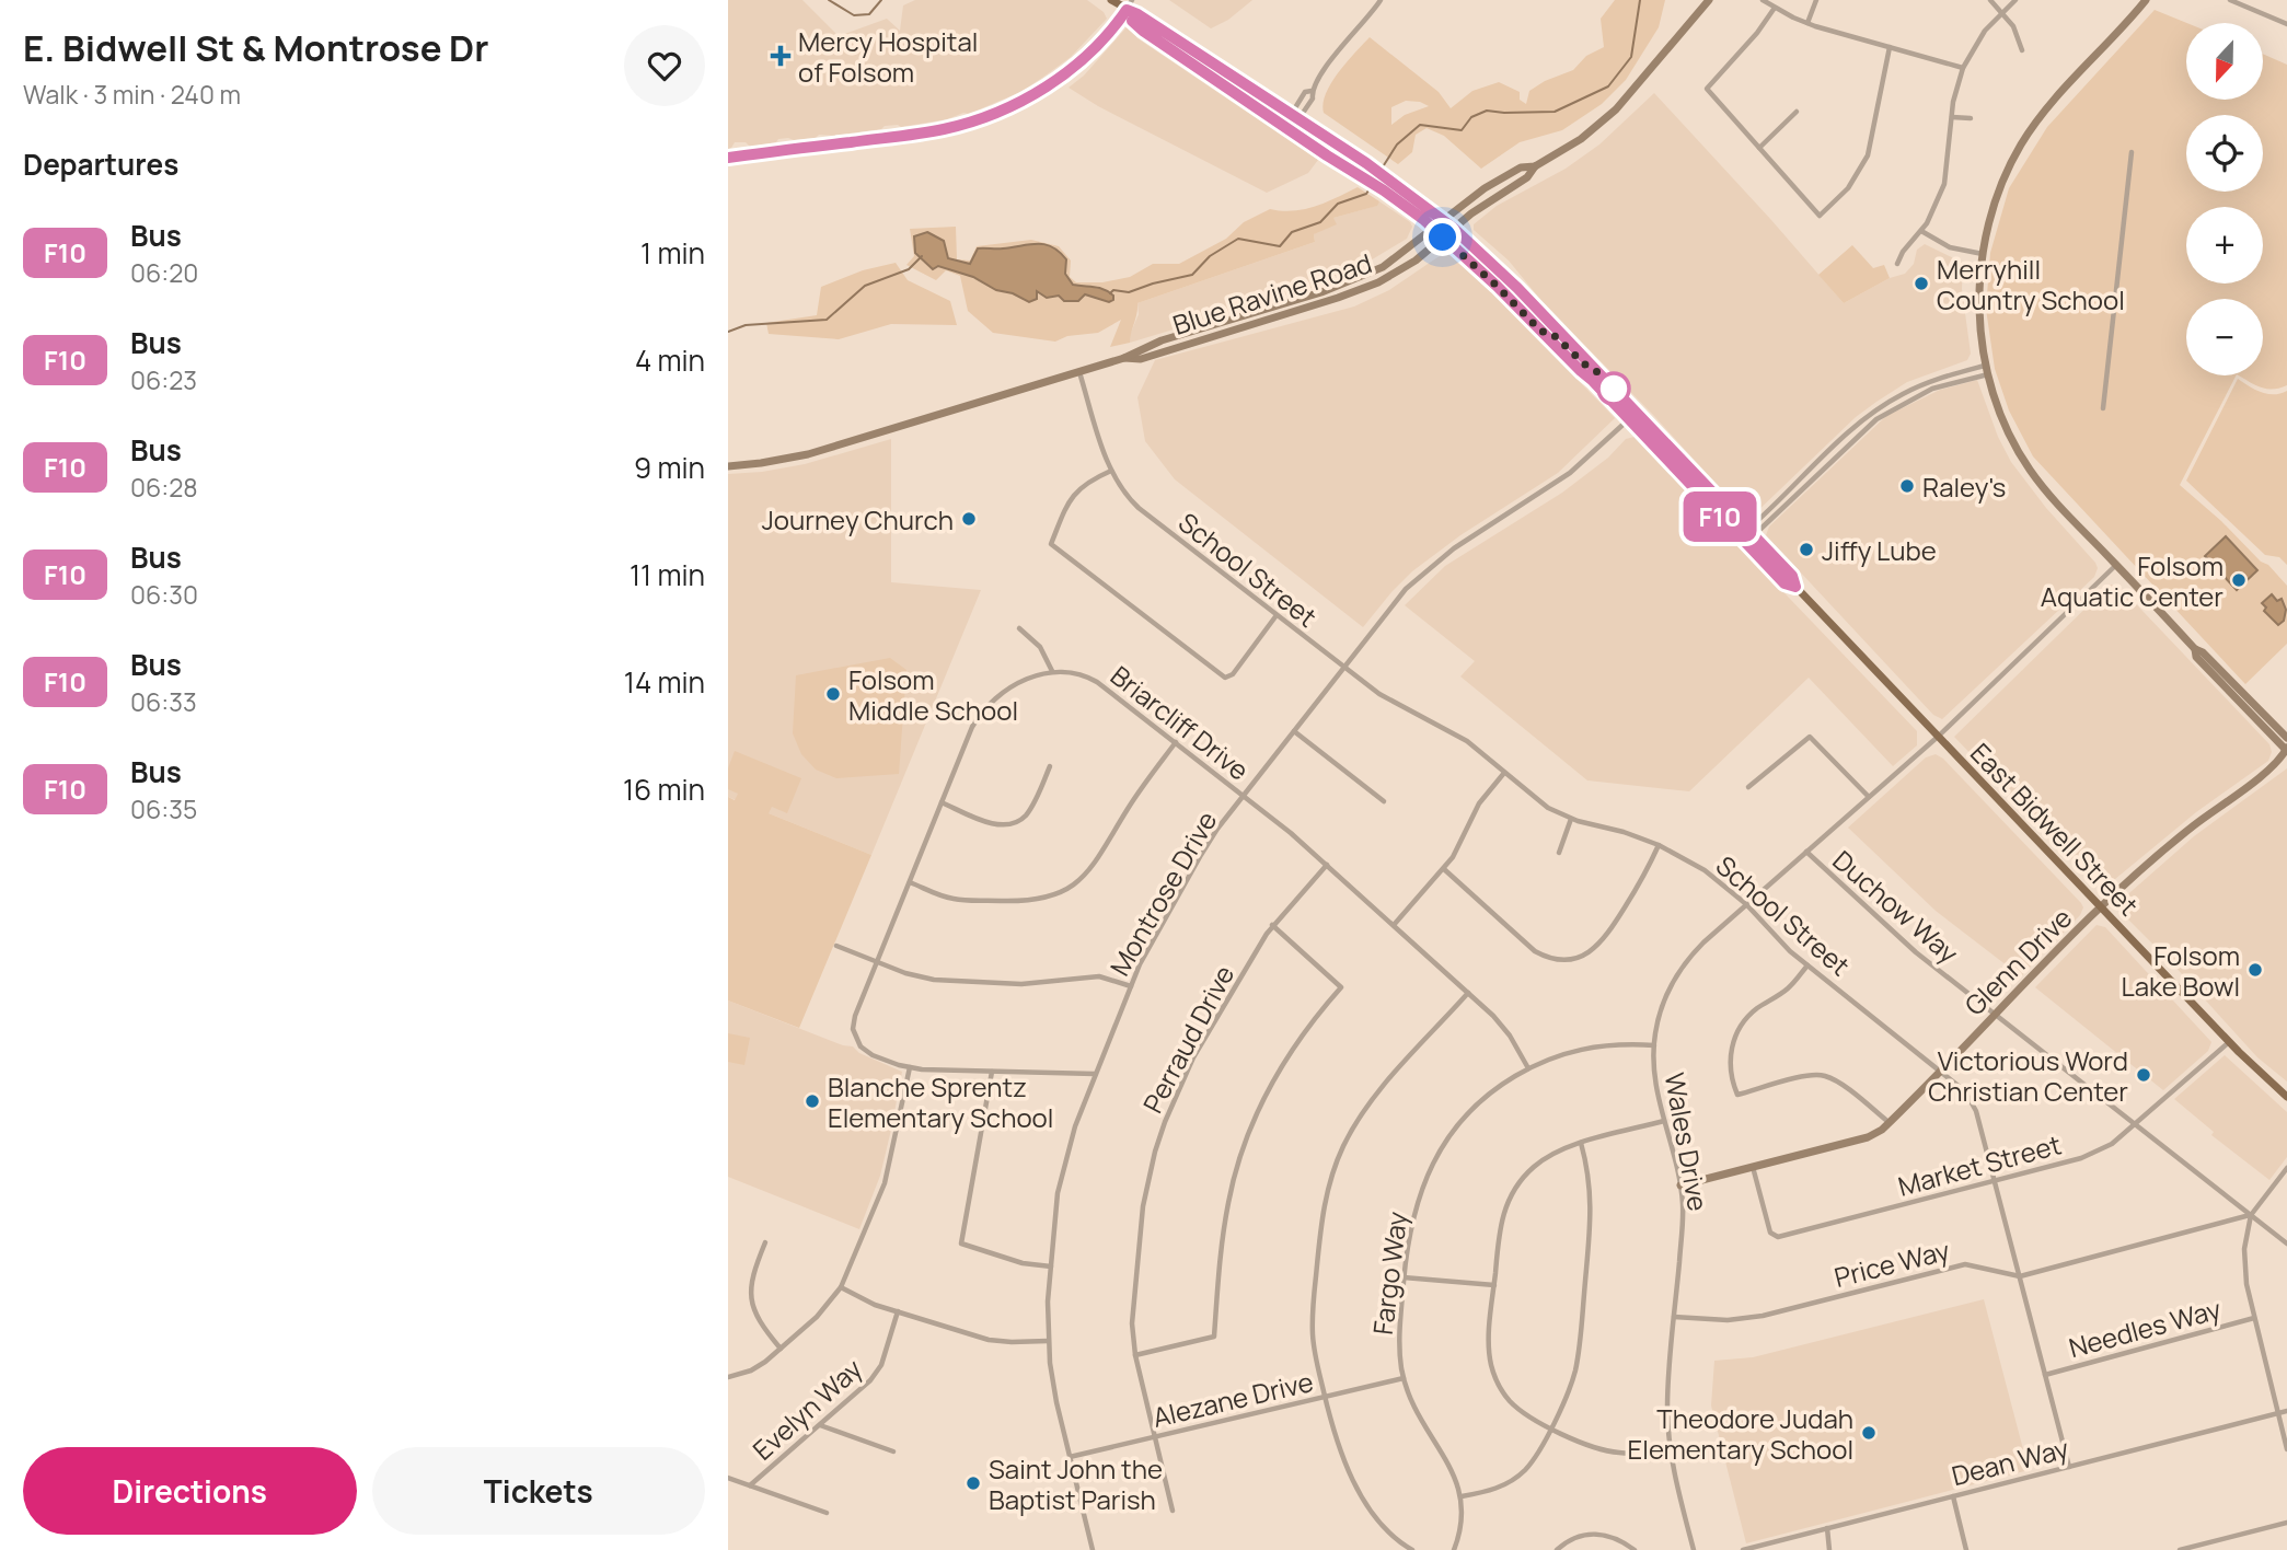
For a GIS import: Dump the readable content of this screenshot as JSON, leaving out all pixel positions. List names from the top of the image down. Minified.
{"streets":{"main road":["Blue Ravine Road","East Bidwell Street","Glenn Drive"],"street":["School Street","Briarcliff Drive","Montrose Drive","Duchow Way","Perraud Drive","Wales Drive","Market Street","Price Way","Fargo Way","Needles Way","Alezane Drive","Evelyn Way","Dean Way"]},"crossings":[["Blue Ravine Road","School Street"],["Blue Ravine Road","East Bidwell Street"],["School Street","Montrose Drive"],["School Street","Glenn Drive"],["School Street","Wales Drive"],["School Street","Market Street"],["School Street","Price Way"],["School Street","Needles Way"],["School Street","Dean Way"],["Briarcliff Drive","Montrose Drive"],["Briarcliff Drive","Perraud Drive"],["Briarcliff Drive","Fargo Way"],["East Bidwell Street","Montrose Drive"],["East Bidwell Street","Glenn Drive"],["East Bidwell Street","Wales Drive"],["East Bidwell Street","Market Street"],["Montrose Drive","Alezane Drive"],["Duchow Way","Glenn Drive"],["Duchow Way","Wales Drive"],["Duchow Way","Market Street"],["Duchow Way","Price Way"],["Glenn Drive","Wales Drive"],["Glenn Drive","Market Street"],["Perraud Drive","Alezane Drive"],["Wales Drive","Price Way"],["Wales Drive","Fargo Way"],["Fargo Way","Alezane Drive"]],"places":{"health":["Mercy Hospital of Folsom"],"other":["Merryhill Country School","Raley's","Journey Church","Jiffy Lube","Folsom Aquatic Center","Folsom Middle School","Folsom Lake Bowl","Victorious Word Christian Center","Blanche Sprentz Elementary School","Theodore Judah Elementary School","Saint John the Baptist Parish"]},"lines":["bus line F10"],"north":"bottom","page":{"heading":[["E. Bidwell St & Montrose Dr","Walk · 3 min · 240 m"],"Departures"],"on_map":"F10","map_buttons":["+","−"],"list":[{"mark":"F10","name":"Bus","note":"06:20","value":"1 min"},{"mark":"F10","name":"Bus","note":"06:23","value":"4 min"},{"mark":"F10","name":"Bus","note":"06:28","value":"9 min"},{"mark":"F10","name":"Bus","note":"06:30","value":"11 min"},{"mark":"F10","name":"Bus","note":"06:33","value":"14 min"},{"mark":"F10","name":"Bus","note":"06:35","value":"16 min"}],"buttons":["Directions","Tickets"]}}
